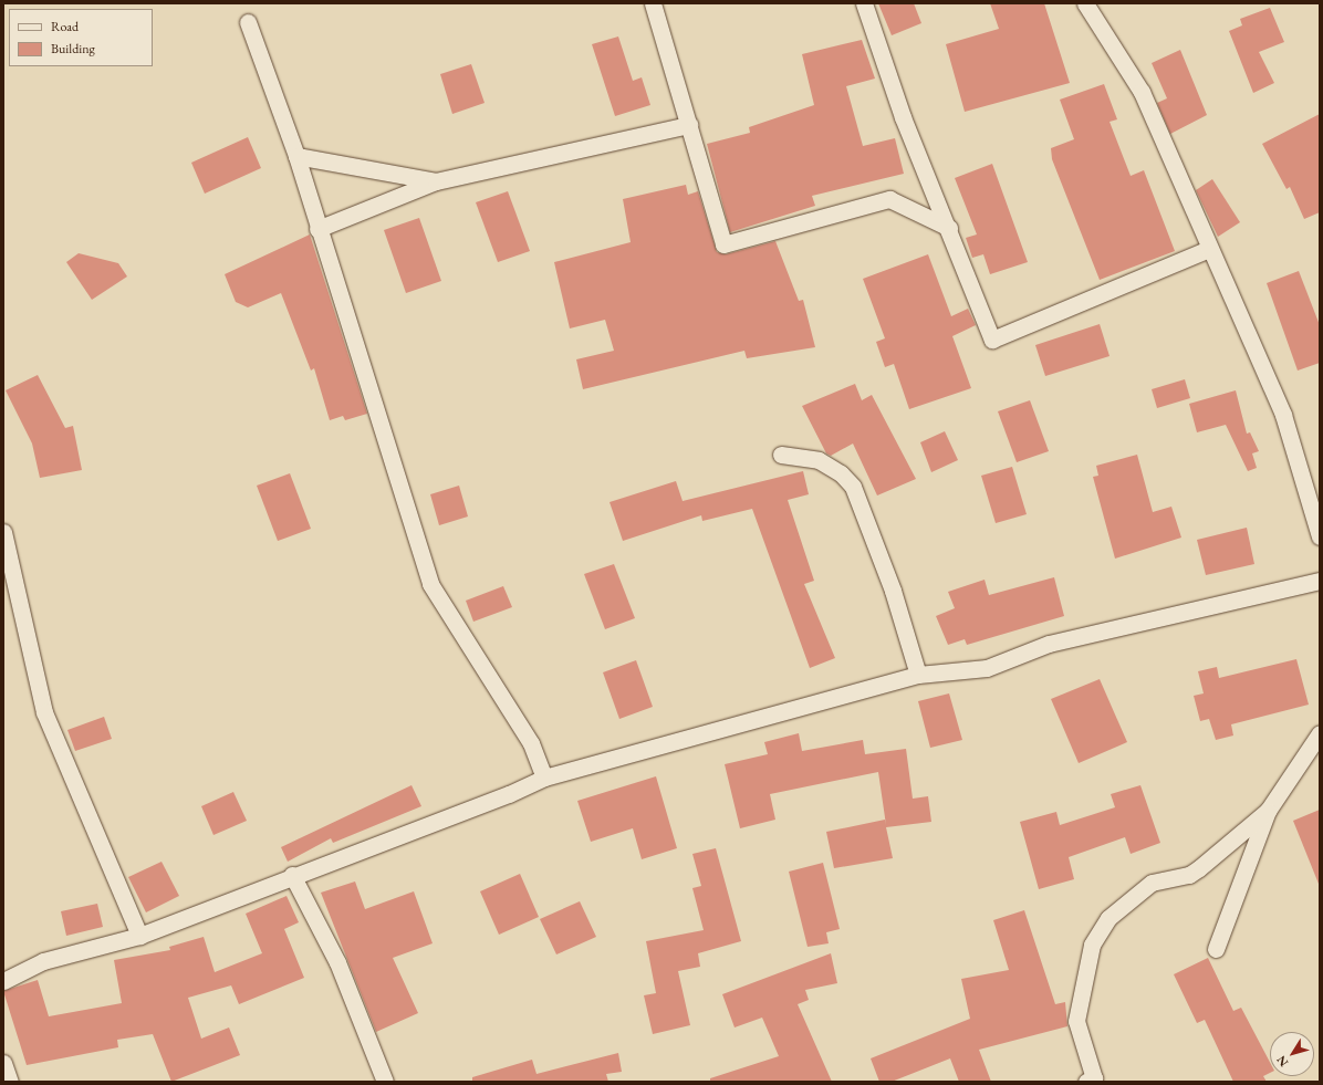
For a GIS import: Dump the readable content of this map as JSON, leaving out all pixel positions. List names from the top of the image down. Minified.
{"legend":["Road","Building"],"north":"bottom left"}
